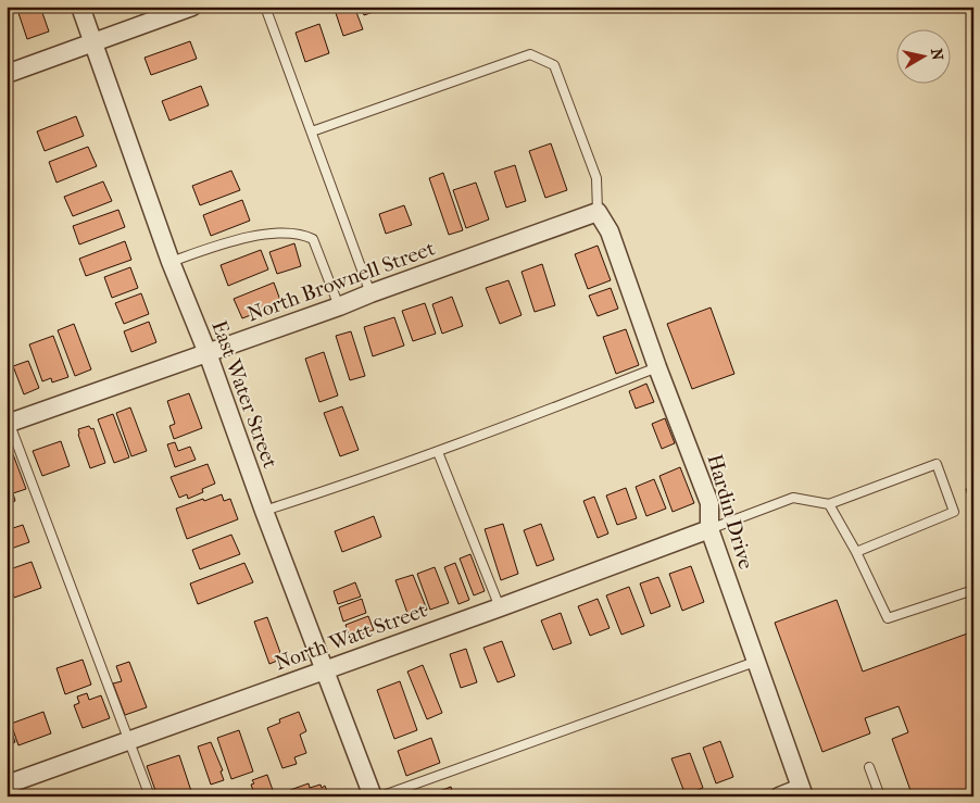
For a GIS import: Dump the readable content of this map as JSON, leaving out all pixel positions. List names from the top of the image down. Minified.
{"streets":{"street":["North Brownell Street","East Water Street","Hardin Drive","North Watt Street"]},"crossings":[["North Brownell Street","East Water Street"],["North Brownell Street","Hardin Drive"],["East Water Street","North Watt Street"],["Hardin Drive","North Watt Street"]],"north":"right"}
